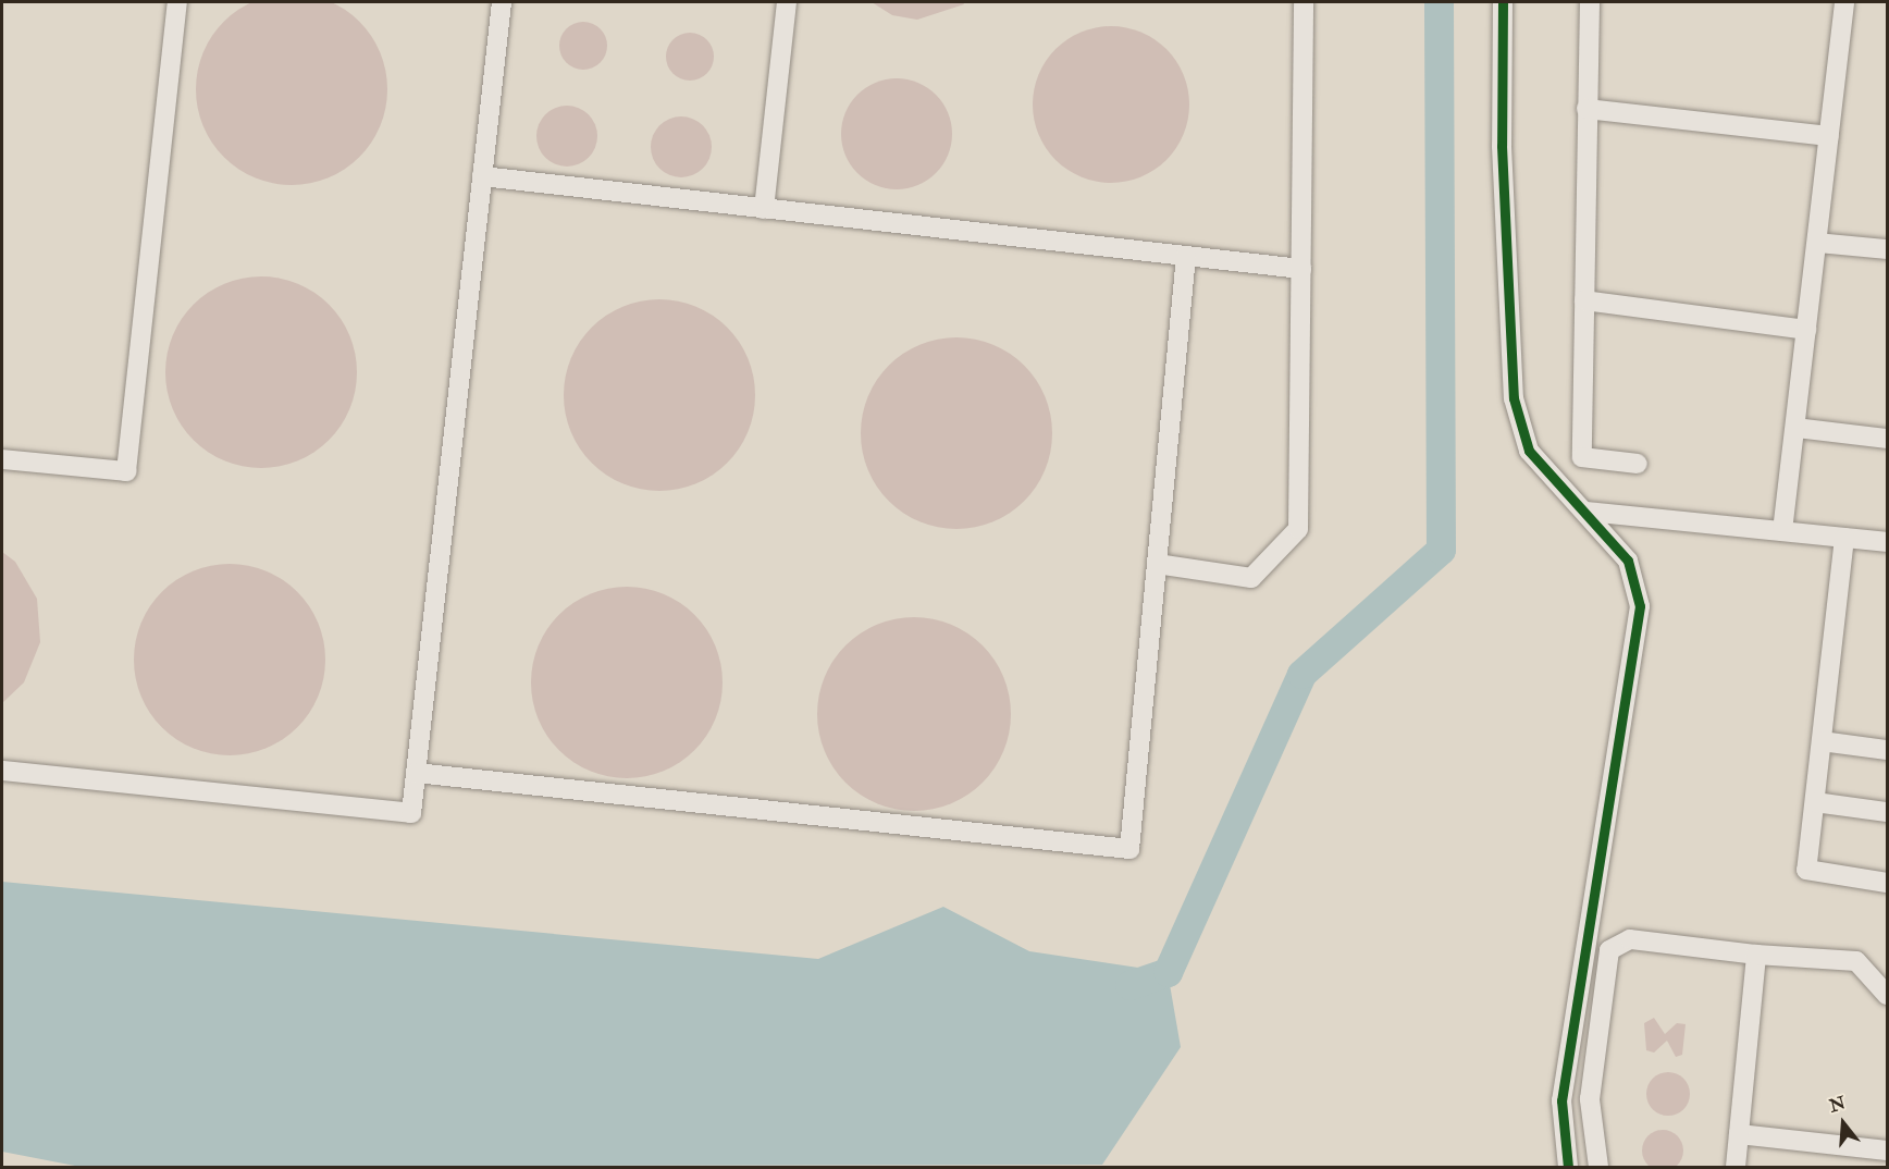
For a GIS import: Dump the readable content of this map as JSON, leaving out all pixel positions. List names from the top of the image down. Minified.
{"north":"top"}
